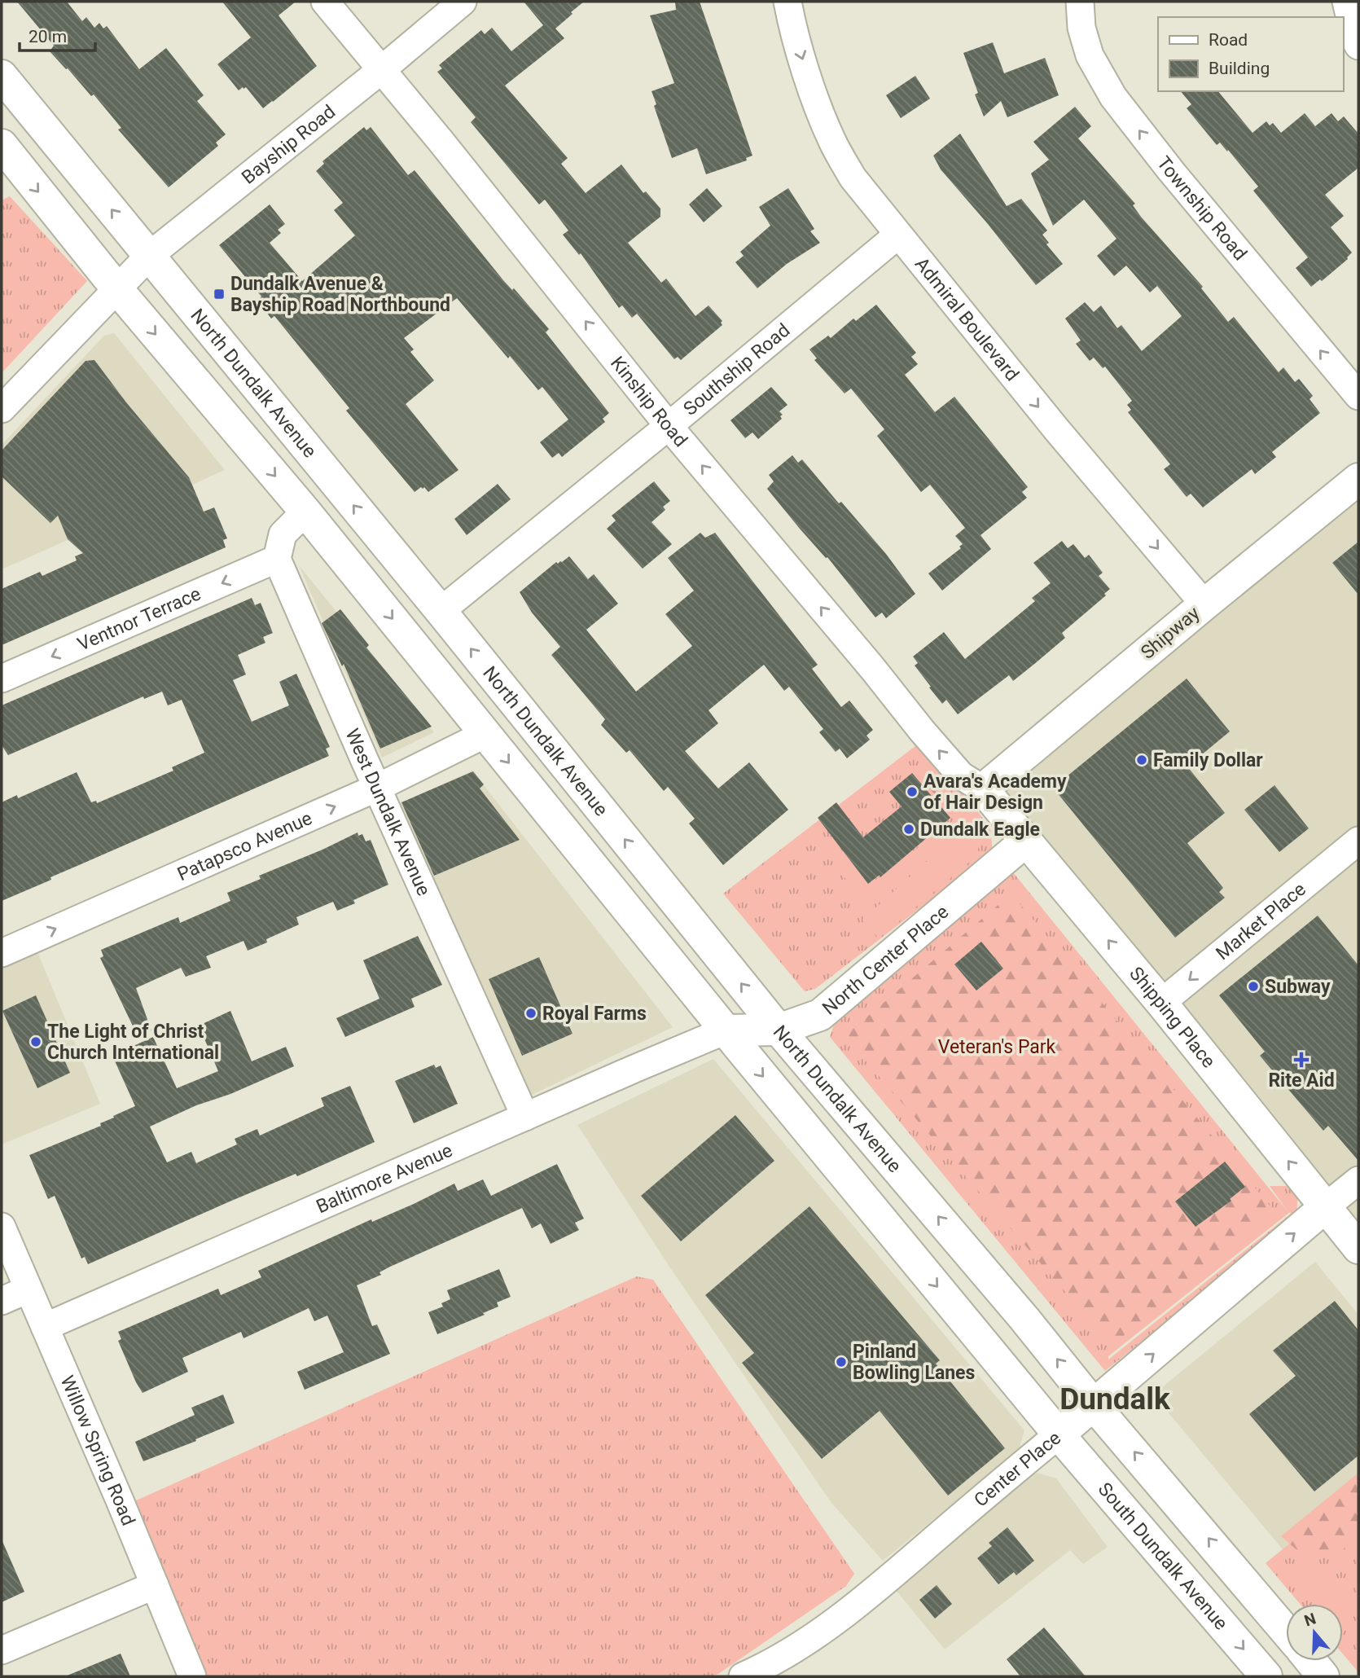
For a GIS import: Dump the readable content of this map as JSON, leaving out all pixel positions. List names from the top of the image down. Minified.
{"streets":{"main road":["North Dundalk Avenue","Shipway","North Center Place","Shipping Place","Center Place","South Dundalk Avenue"],"street":["Bayship Road","Township Road","Admiral Boulevard","Southship Road","Kinship Road","Ventnor Terrace","West Dundalk Avenue","Patapsco Avenue","Market Place","Baltimore Avenue","Willow Spring Road"]},"crossings":[["Bayship Road","North Dundalk Avenue"],["Bayship Road","Kinship Road"],["Admiral Boulevard","Southship Road"],["Admiral Boulevard","Shipway"],["Southship Road","North Dundalk Avenue"],["Southship Road","Kinship Road"],["North Dundalk Avenue","North Center Place"],["North Dundalk Avenue","Center Place"],["Kinship Road","Shipway"],["Kinship Road","Shipping Place"],["Ventnor Terrace","West Dundalk Avenue"],["Shipway","Shipping Place"],["West Dundalk Avenue","Patapsco Avenue"],["West Dundalk Avenue","Baltimore Avenue"],["Market Place","Shipping Place"],["North Center Place","Shipping Place"],["North Center Place","Baltimore Avenue"],["Shipping Place","Center Place"],["Baltimore Avenue","Willow Spring Road"],["Center Place","South Dundalk Avenue"]],"one_way":["Township Road","Admiral Boulevard","Kinship Road","Ventnor Terrace","Patapsco Avenue","Market Place","Shipping Place","Center Place"],"districts":["Dundalk"],"parks":["Veteran's Park"],"places":{"transit":["Dundalk Avenue & Bayship Road Northbound"],"other":["Family Dollar","Avara's Academy of Hair Design","Dundalk Eagle","Subway","Royal Farms","The Light of Christ Church International","Pinland Bowling Lanes"],"health":["Rite Aid"]},"legend":["Road","Building"],"scale_bar":"20 m","north":"top"}
